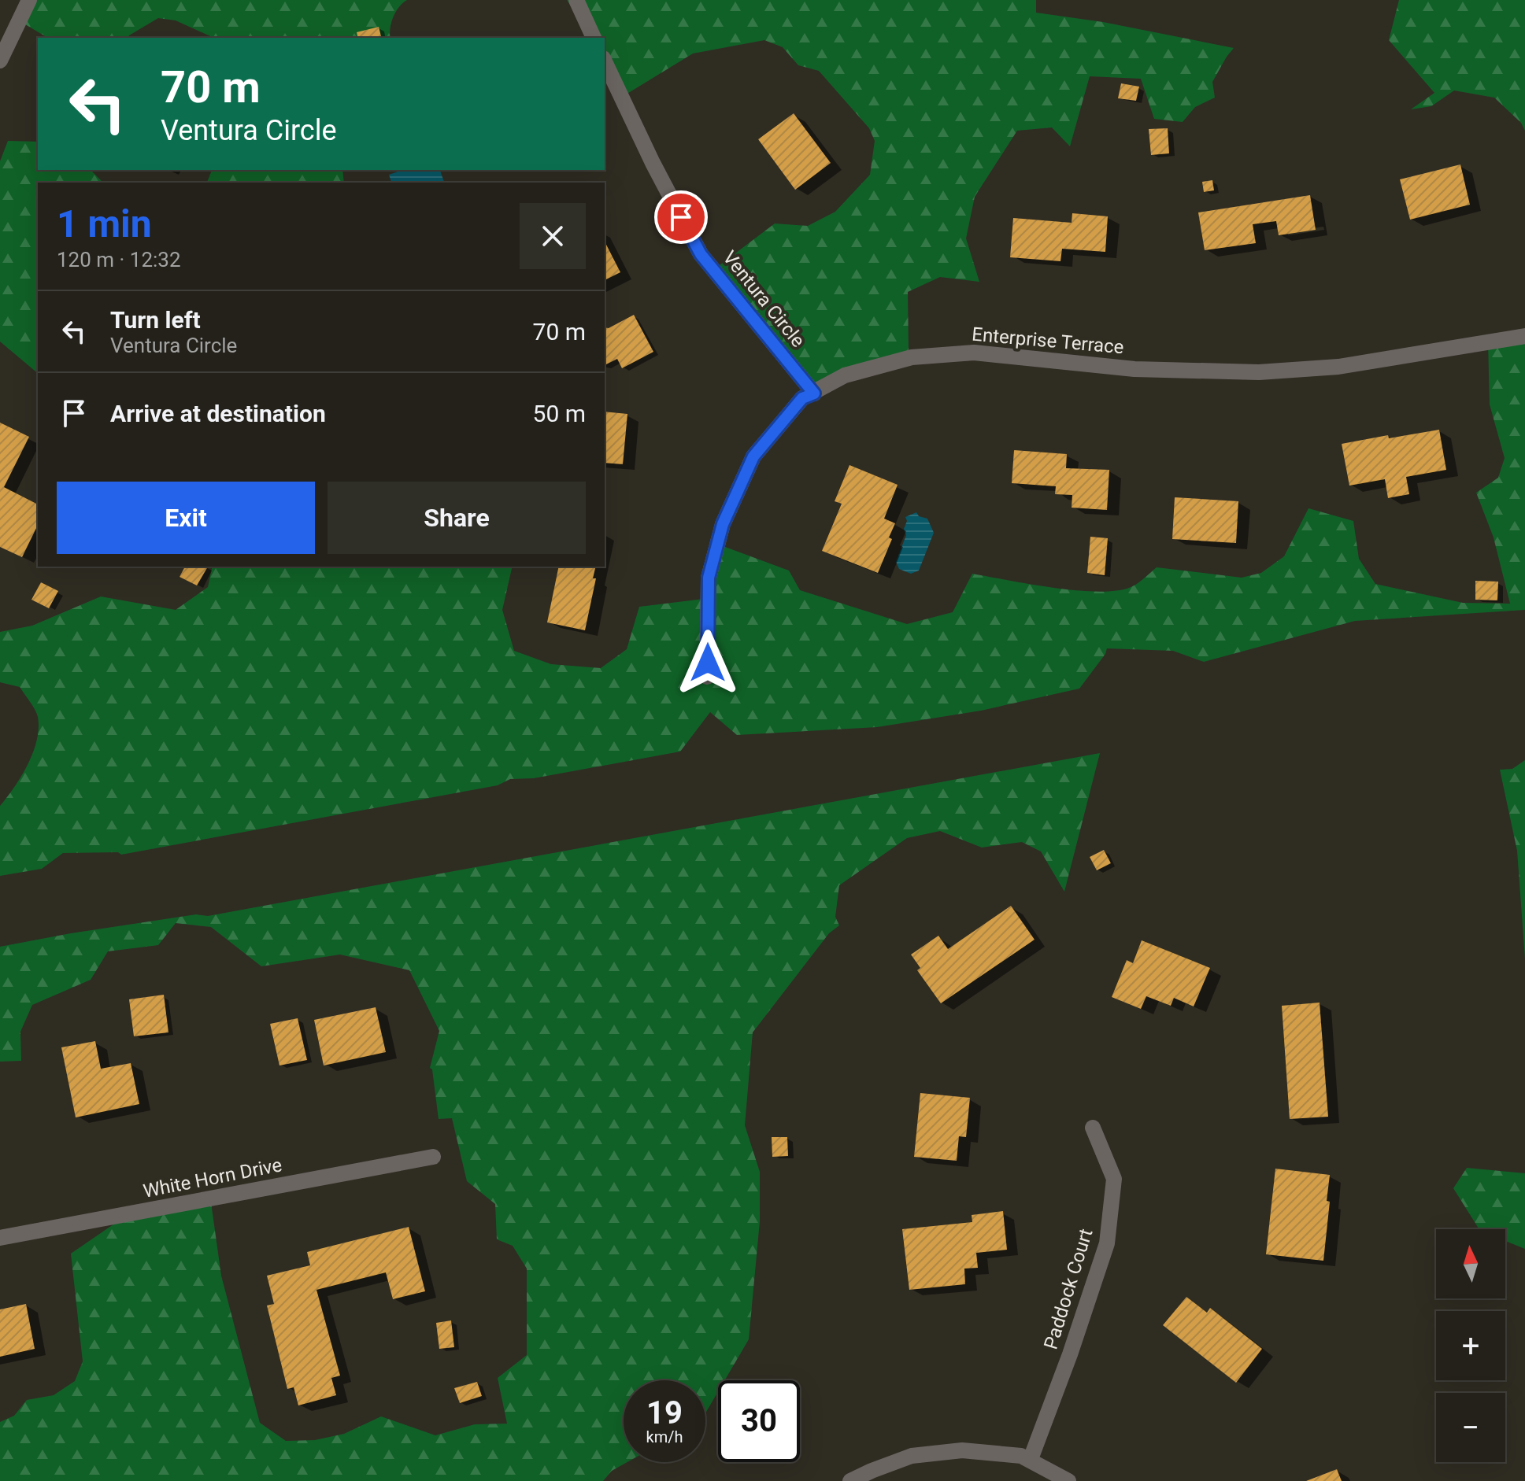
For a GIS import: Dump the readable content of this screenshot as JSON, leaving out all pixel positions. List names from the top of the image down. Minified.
{"streets":{"street":["Ventura Circle","Enterprise Terrace","White Horn Drive","Paddock Court"]},"crossings":[["Ventura Circle","Enterprise Terrace"]],"north":"top","page":{"turn":["70 m","Ventura Circle"],"heading":["1 min","120 m · 12:32"],"list":[{"name":"Turn left","note":"Ventura Circle","value":"70 m"},{"name":"Arrive at destination","value":"50 m"}],"buttons":["Exit","Share"],"map_buttons":["+","−"],"speed":"19 km/h","limit":"30"}}
